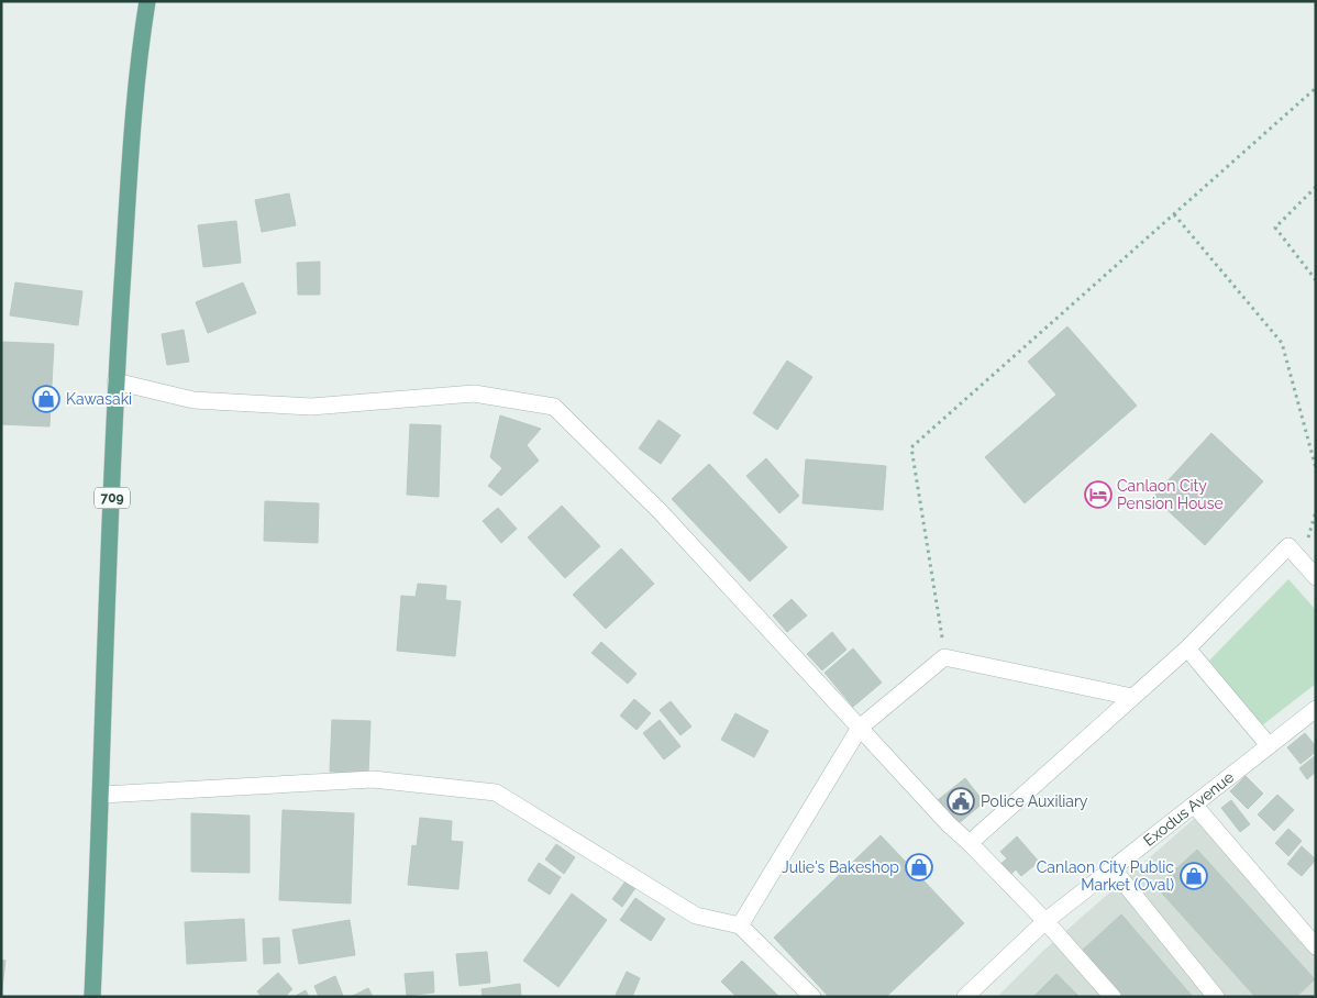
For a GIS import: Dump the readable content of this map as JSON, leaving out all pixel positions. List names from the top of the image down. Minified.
{"streets":{"main road":["709"],"street":["Exodus Avenue"]},"places":{"shop":["Kawasaki","Julie's Bakeshop","Canlaon City Public Market (Oval)"],"hotel":["Canlaon City Pension House"],"public building":["Police Auxiliary"]}}
